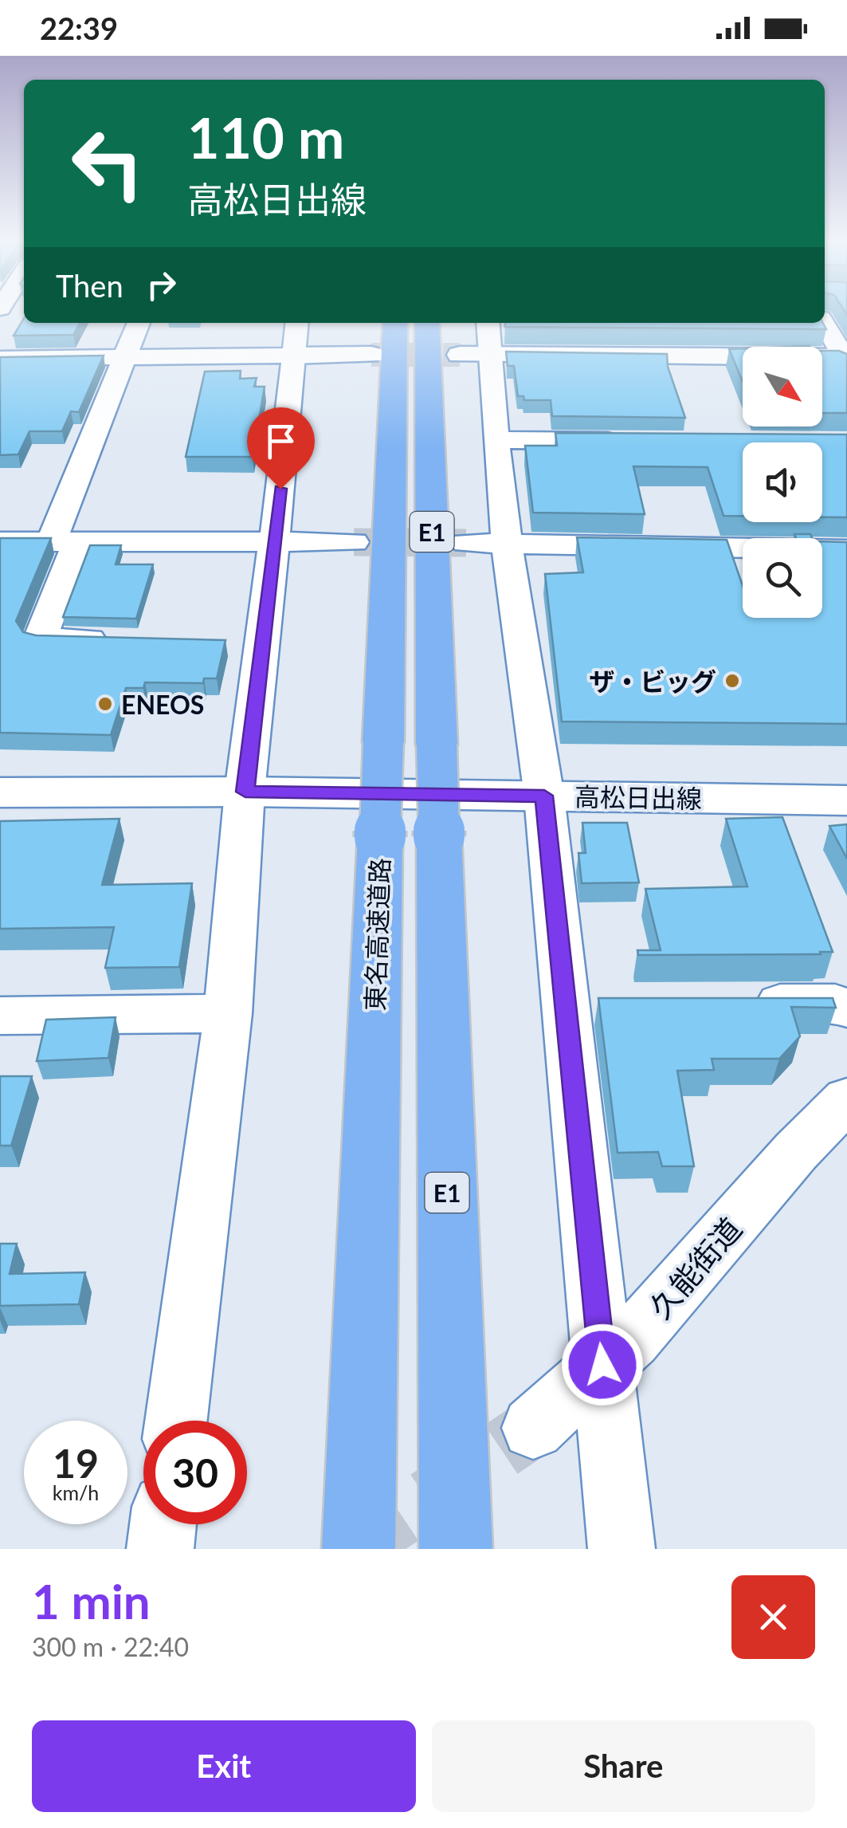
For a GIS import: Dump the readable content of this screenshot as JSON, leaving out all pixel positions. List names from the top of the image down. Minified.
{"streets":{"highway":["E1","東名高速道路"],"main road":["高松日出線"],"street":["久能街道"]},"places":["ザ・ビッグ","ENEOS"],"north":"bottom right","page":{"status":"22:39","turn":["110 m","高松日出線"],"then":"Then","speed":"19 km/h","limit":"30","heading":["1 min","300 m · 22:40"],"buttons":["Exit","Share"]}}
